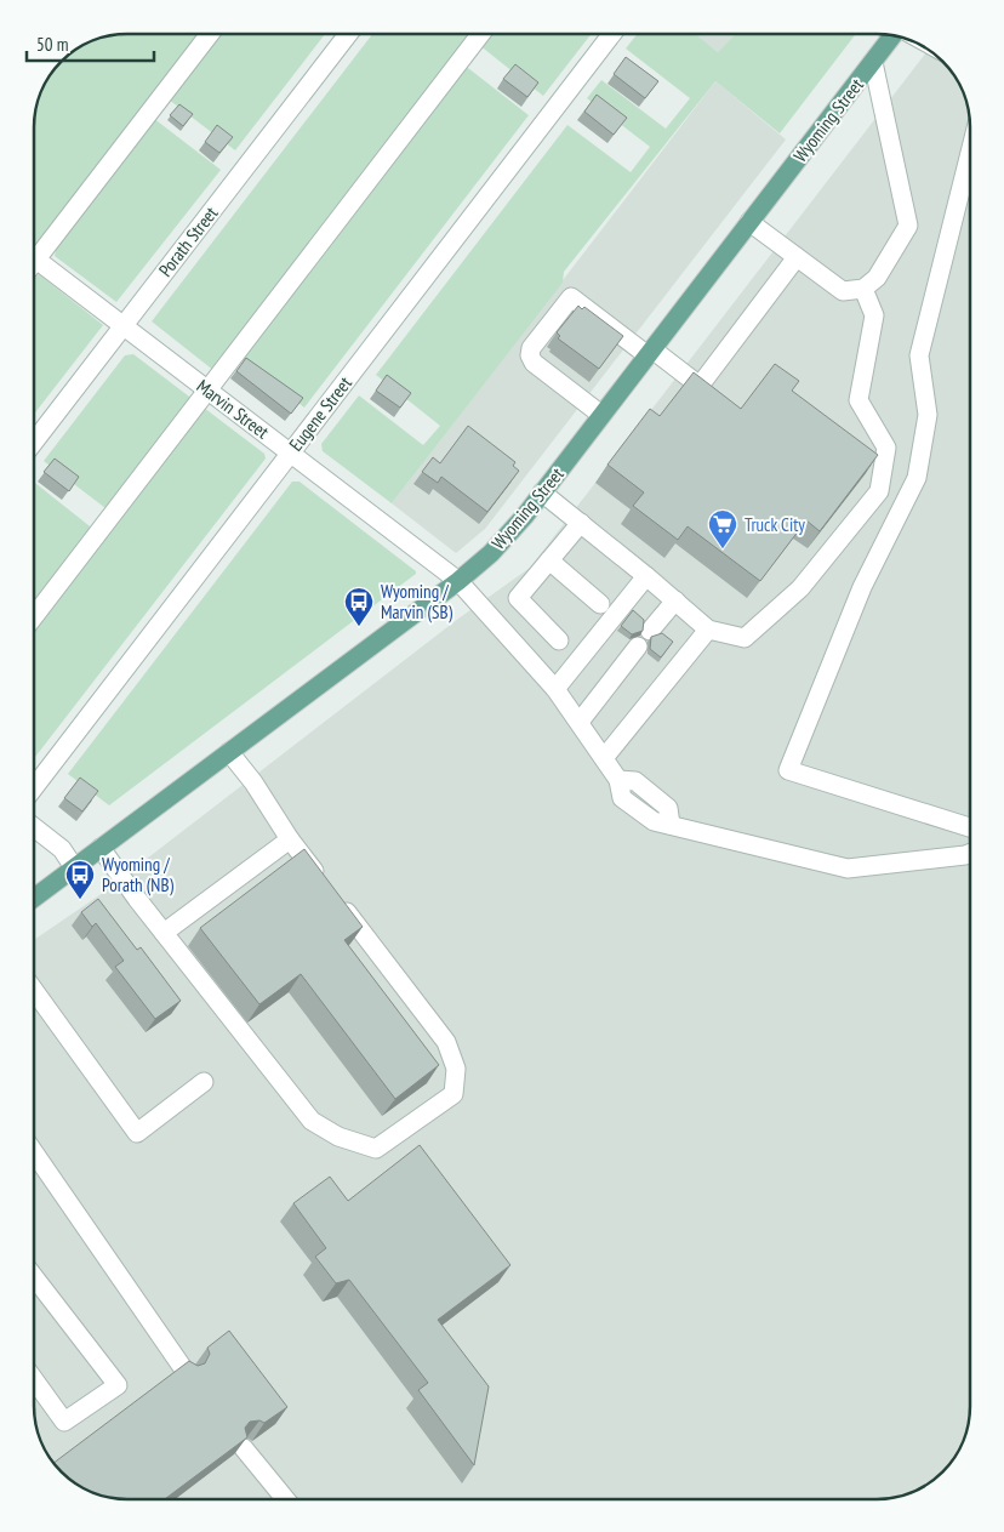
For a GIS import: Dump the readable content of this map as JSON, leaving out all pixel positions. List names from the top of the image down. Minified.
{"streets":{"main road":["Wyoming Street"],"street":["Porath Street","Marvin Street","Eugene Street"]},"crossings":[["Wyoming Street","Marvin Street"],["Porath Street","Marvin Street"],["Marvin Street","Eugene Street"]],"places":{"supermarket":["Truck City"],"bus stop":["Wyoming / Marvin (SB)","Wyoming / Porath (NB)"]},"scale_bar":"50 m"}
